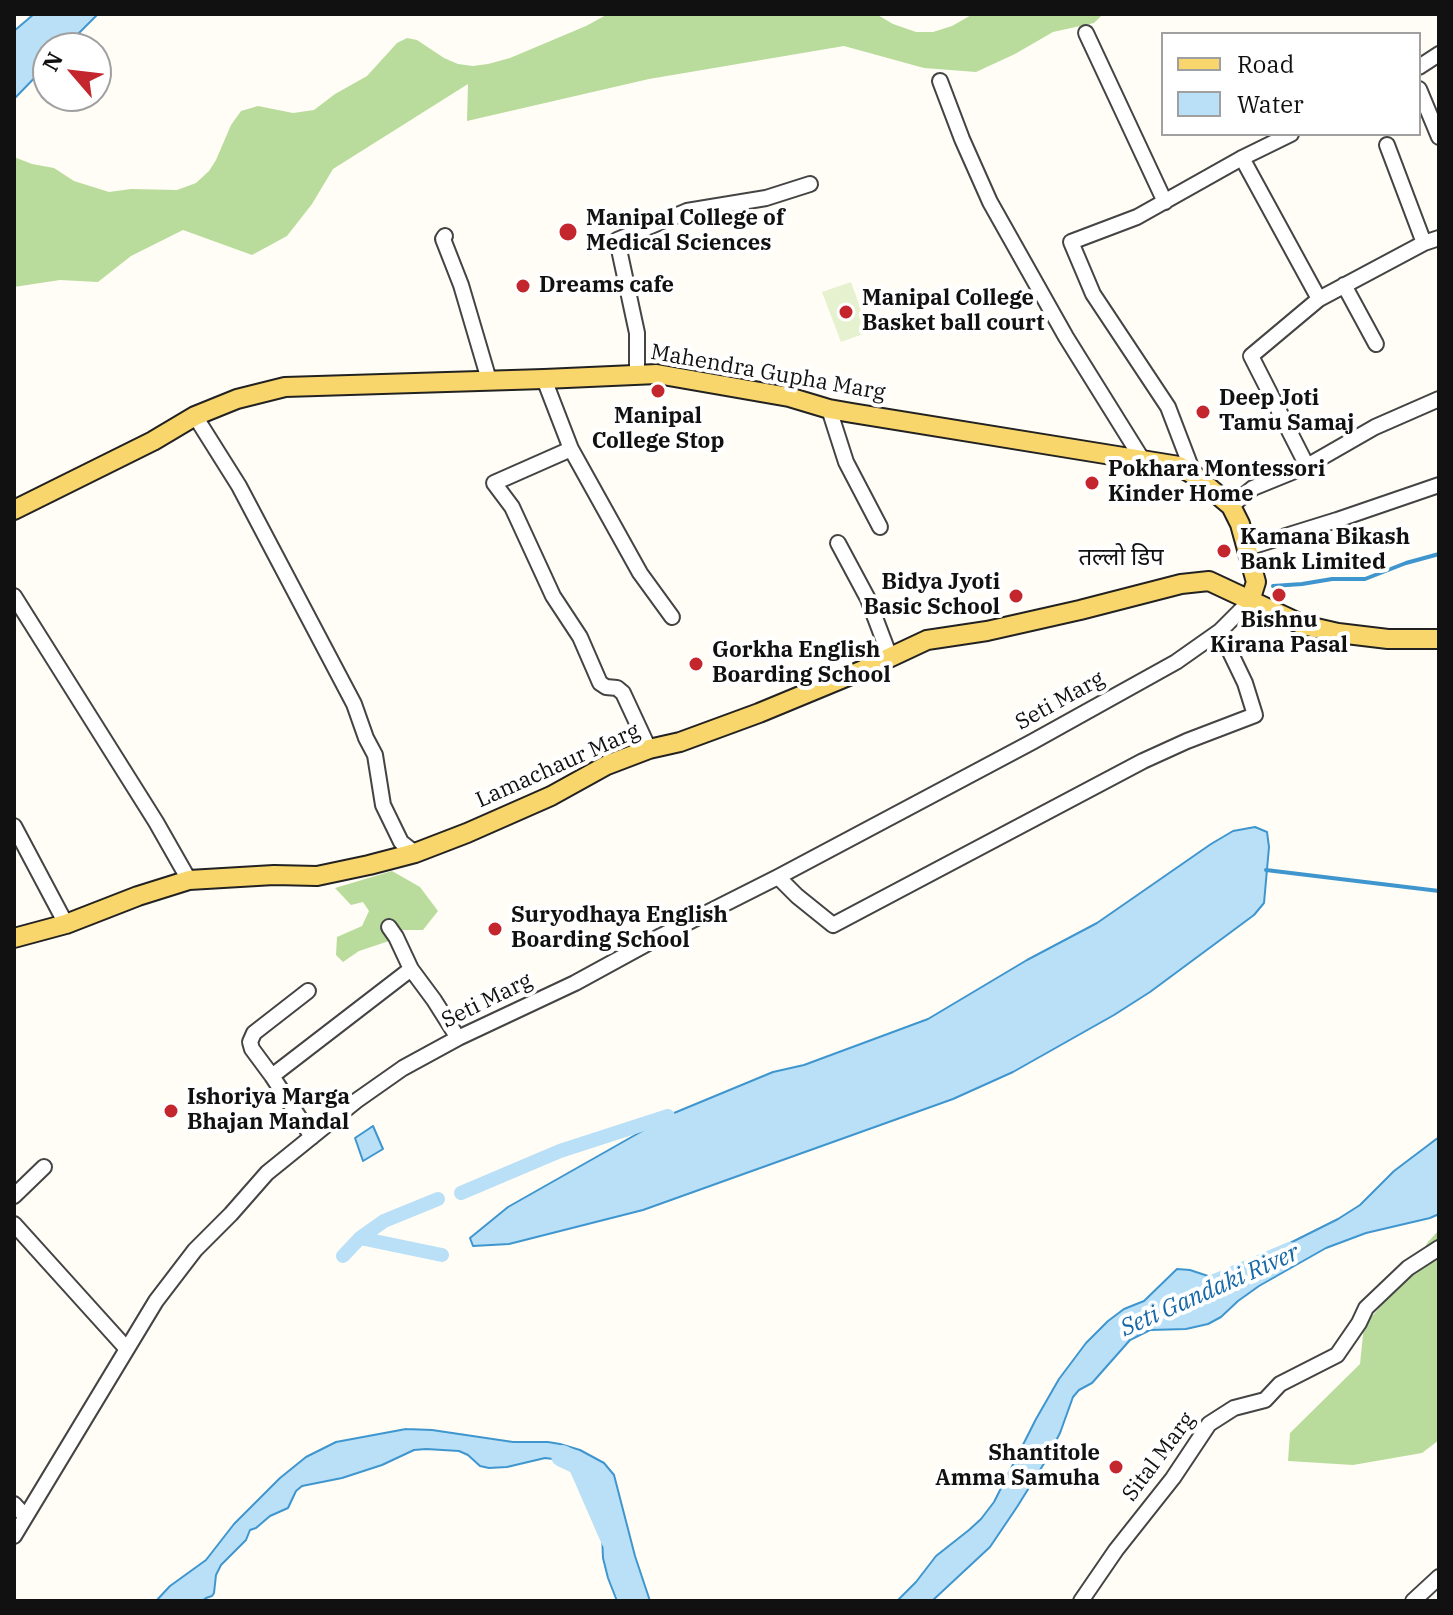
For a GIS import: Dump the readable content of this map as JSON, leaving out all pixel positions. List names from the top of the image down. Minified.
{"streets":{"main road":["Mahendra Gupha Marg","Lamachaur Marg"],"street":["Seti Marg","Sital Marg"]},"crossings":[["Mahendra Gupha Marg","Seti Marg"],["Mahendra Gupha Marg","Lamachaur Marg"],["Seti Marg","Lamachaur Marg"]],"districts":["तल्लो डिप"],"water":["Seti Gandaki River"],"places":["Manipal College of Medical Sciences","Dreams cafe","Manipal College Basket ball court","Manipal College Stop","Deep Joti Tamu Samaj","Pokhara Montessori Kinder Home","Kamana Bikash Bank Limited","Bishnu Kirana Pasal","Bidya Jyoti Basic School","Gorkha English Boarding School","Suryodhaya English Boarding School","Ishoriya Marga Bhajan Mandal","Shantitole Amma Samuha"],"legend":["Road","Water"],"north":"top left"}
